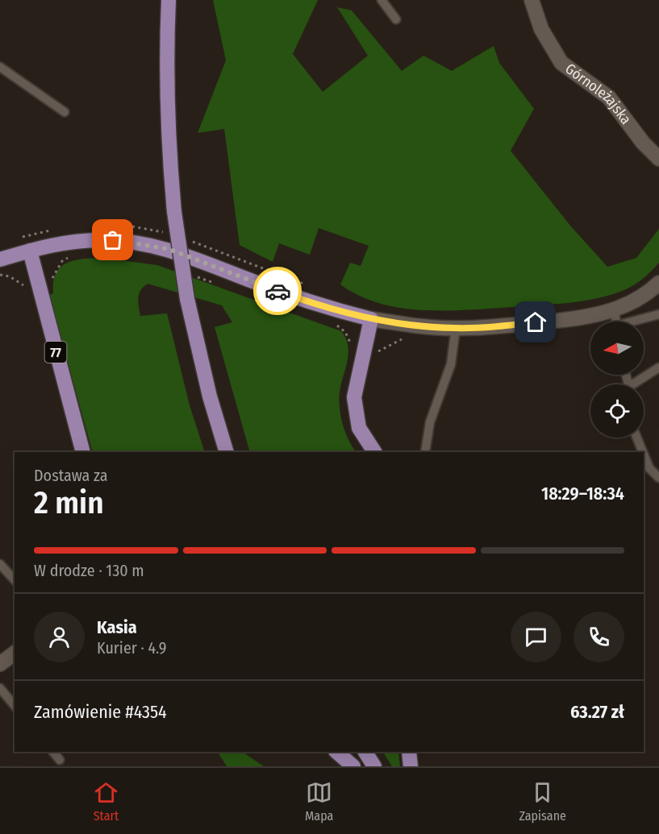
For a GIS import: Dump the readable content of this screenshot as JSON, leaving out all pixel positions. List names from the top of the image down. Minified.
{"streets":{"main road":["77"],"street":["Górnoleżajska"]},"north":"left","page":{"heading":["2 min","Dostawa za","18:29–18:34"],"panel":["Kasia","Kurier · 4.9","Zamówienie #4354","63.27 zł"],"bar":"W drodze · 130 m","tabs":["Start","Mapa","Zapisane"]}}
